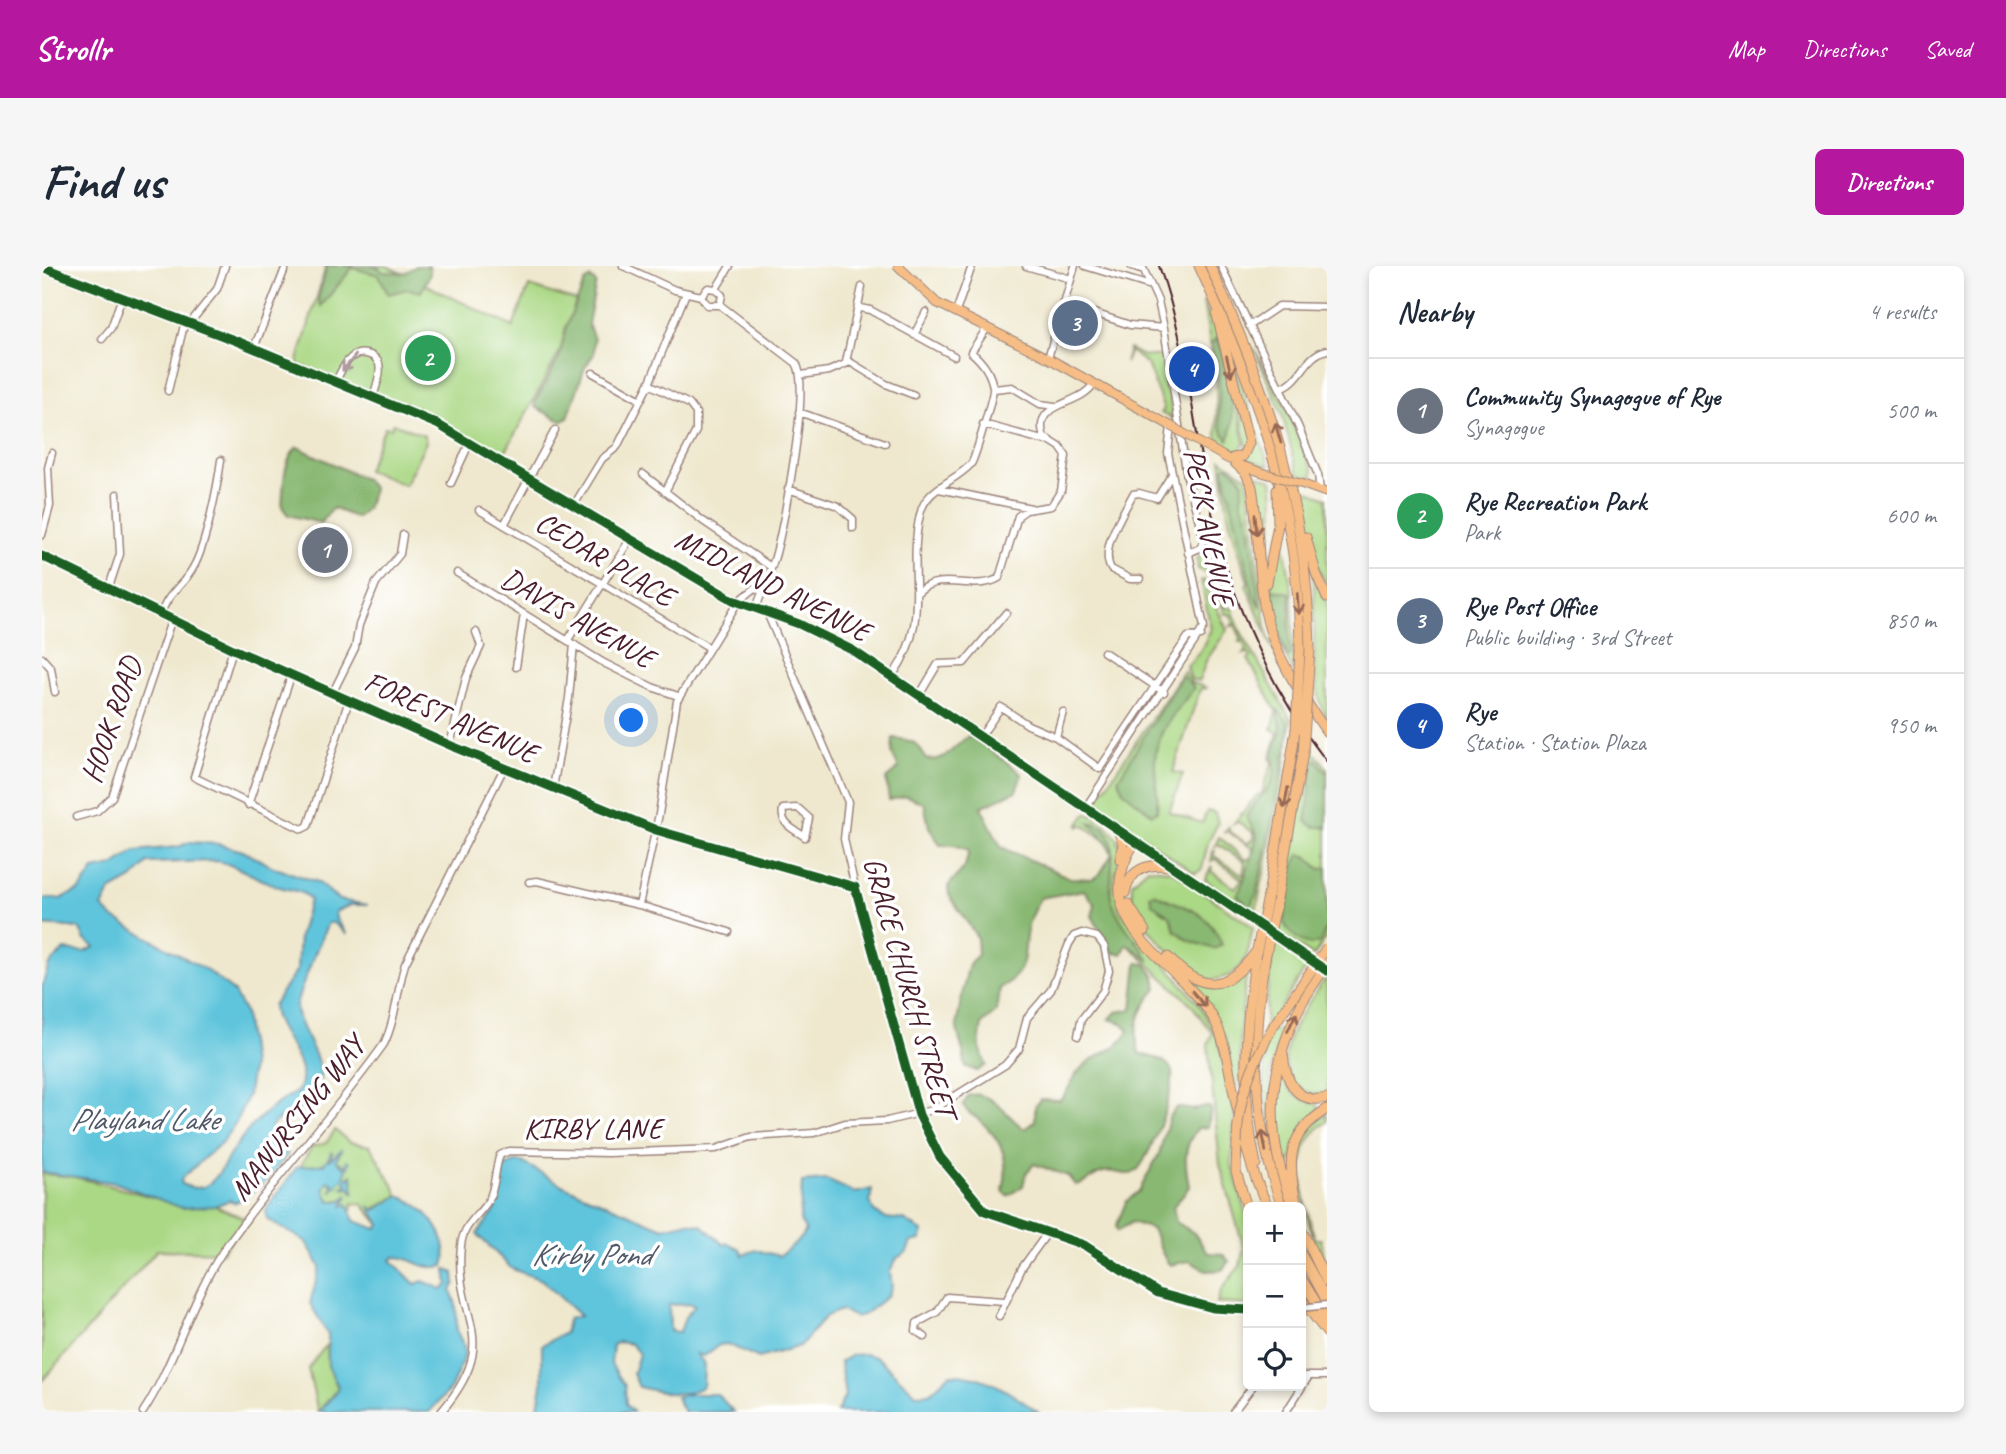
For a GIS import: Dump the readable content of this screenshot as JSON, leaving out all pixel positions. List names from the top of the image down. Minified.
{"streets":{"street":["PECK AVENUE","CEDAR PLACE","MIDLAND AVENUE","DAVIS AVENUE","FOREST AVENUE","HOOK ROAD","GRACE CHURCH STREET","MANURSING WAY","KIRBY LANE"]},"crossings":[["PECK AVENUE","MIDLAND AVENUE"],["MIDLAND AVENUE","GRACE CHURCH STREET"],["FOREST AVENUE","HOOK ROAD"],["FOREST AVENUE","GRACE CHURCH STREET"],["FOREST AVENUE","MANURSING WAY"],["GRACE CHURCH STREET","KIRBY LANE"]],"water":["Playland Lake","Kirby Pond"],"page":{"header":"Strollr","nav":["Map","Directions","Saved"],"buttons":"Directions","title":"Find us","heading":["Nearby","4 results"],"pins":["3","2","4","1"],"list":[{"mark":"1","name":"Community Synagogue of Rye","note":"Synagogue","value":"500 m"},{"mark":"2","name":"Rye Recreation Park","note":"Park","value":"600 m"},{"mark":"3","name":"Rye Post Office","note":"Public building · 3rd Street","value":"850 m"},{"mark":"4","name":"Rye","note":"Station · Station Plaza","value":"950 m"}],"map_buttons":["+","−"]}}
